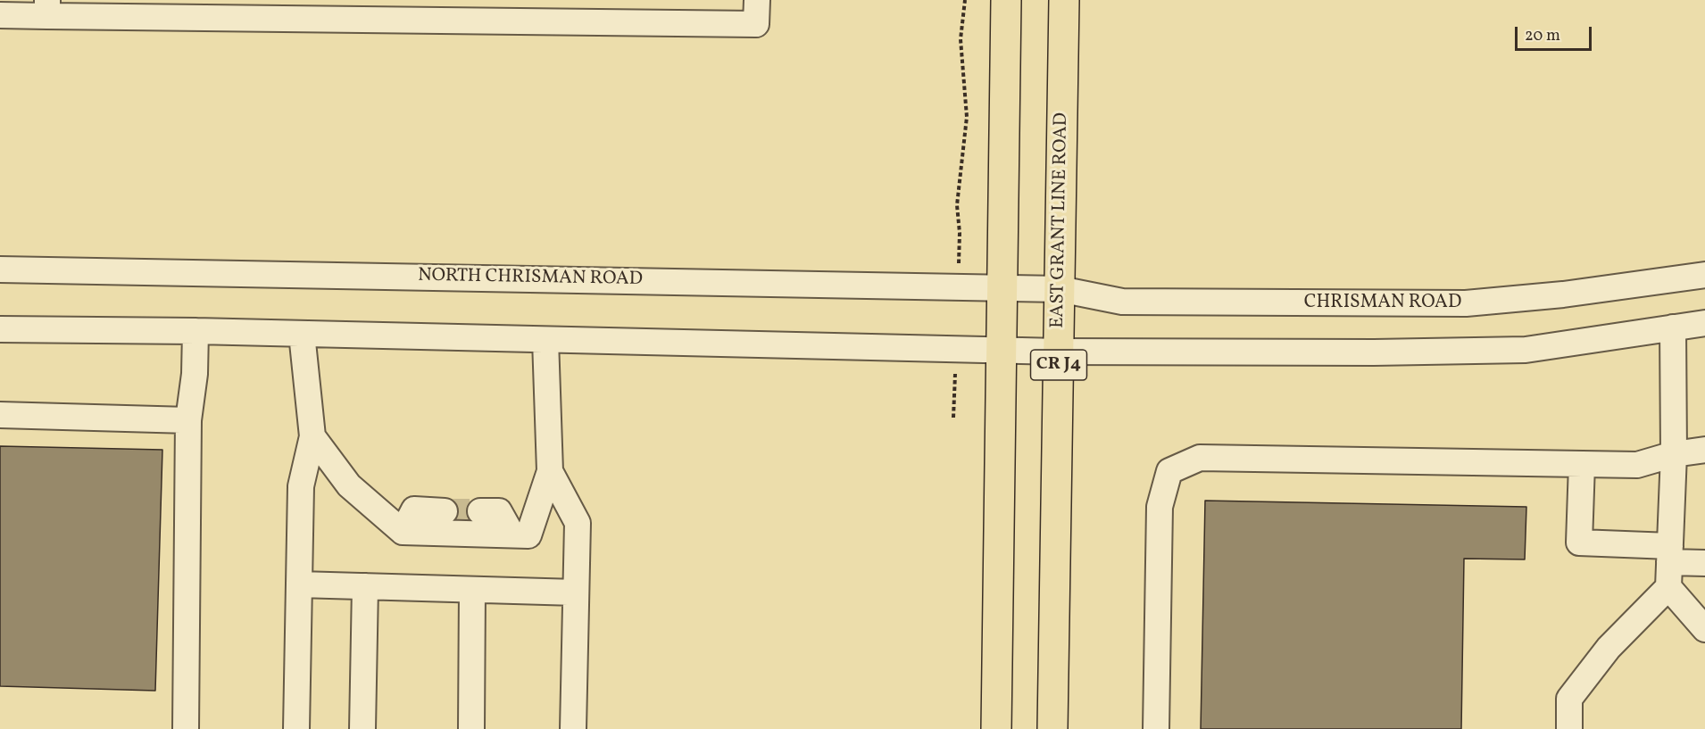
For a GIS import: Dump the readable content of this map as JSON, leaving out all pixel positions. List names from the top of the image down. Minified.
{"streets":{"main road":["EAST GRANT LINE ROAD","CR J4"],"street":["NORTH CHRISMAN ROAD","CHRISMAN ROAD"]},"crossings":[["EAST GRANT LINE ROAD","NORTH CHRISMAN ROAD"],["EAST GRANT LINE ROAD","CHRISMAN ROAD"],["NORTH CHRISMAN ROAD","CHRISMAN ROAD"]],"scale_bar":"20 m"}
